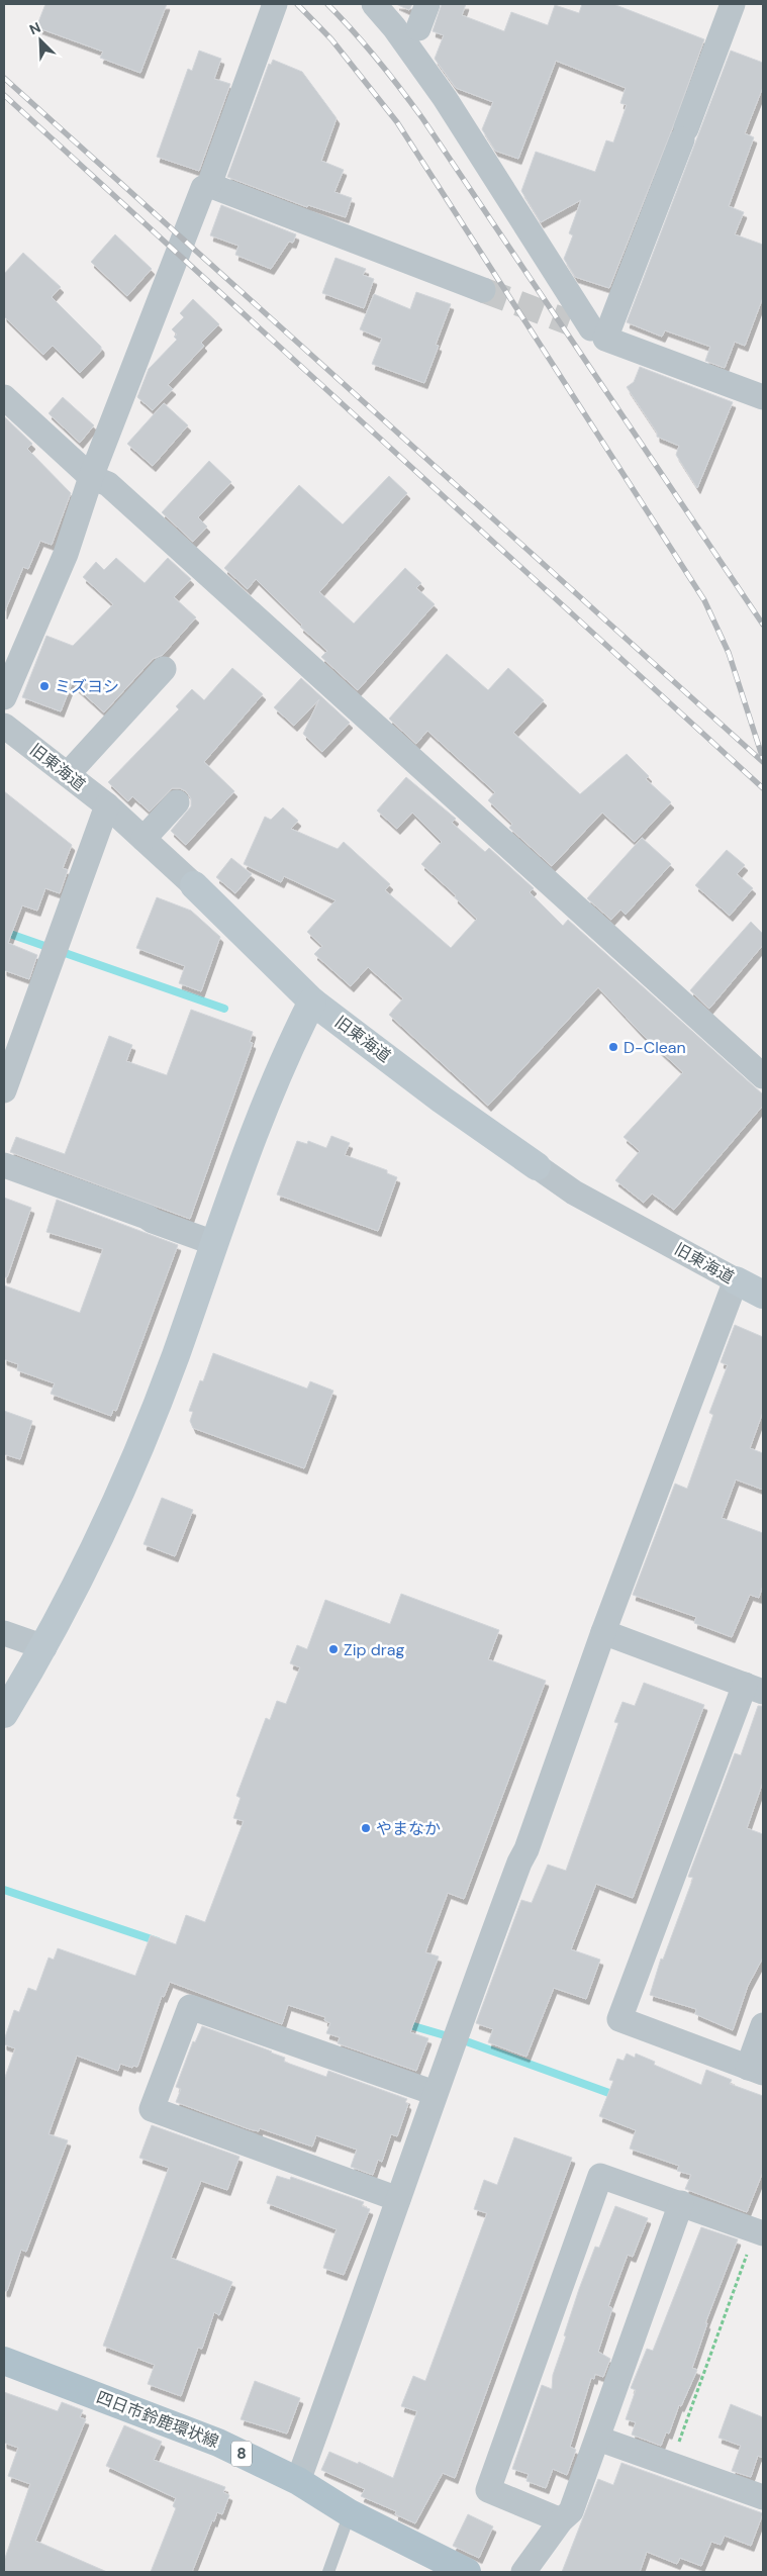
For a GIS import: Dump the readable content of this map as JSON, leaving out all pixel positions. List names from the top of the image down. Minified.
{"streets":{"main road":["四日市鈴鹿環状線","8"],"street":["旧東海道"]},"places":["ミズヨシ","D-Clean","Zip drag","やまなか"],"north":"top left"}
